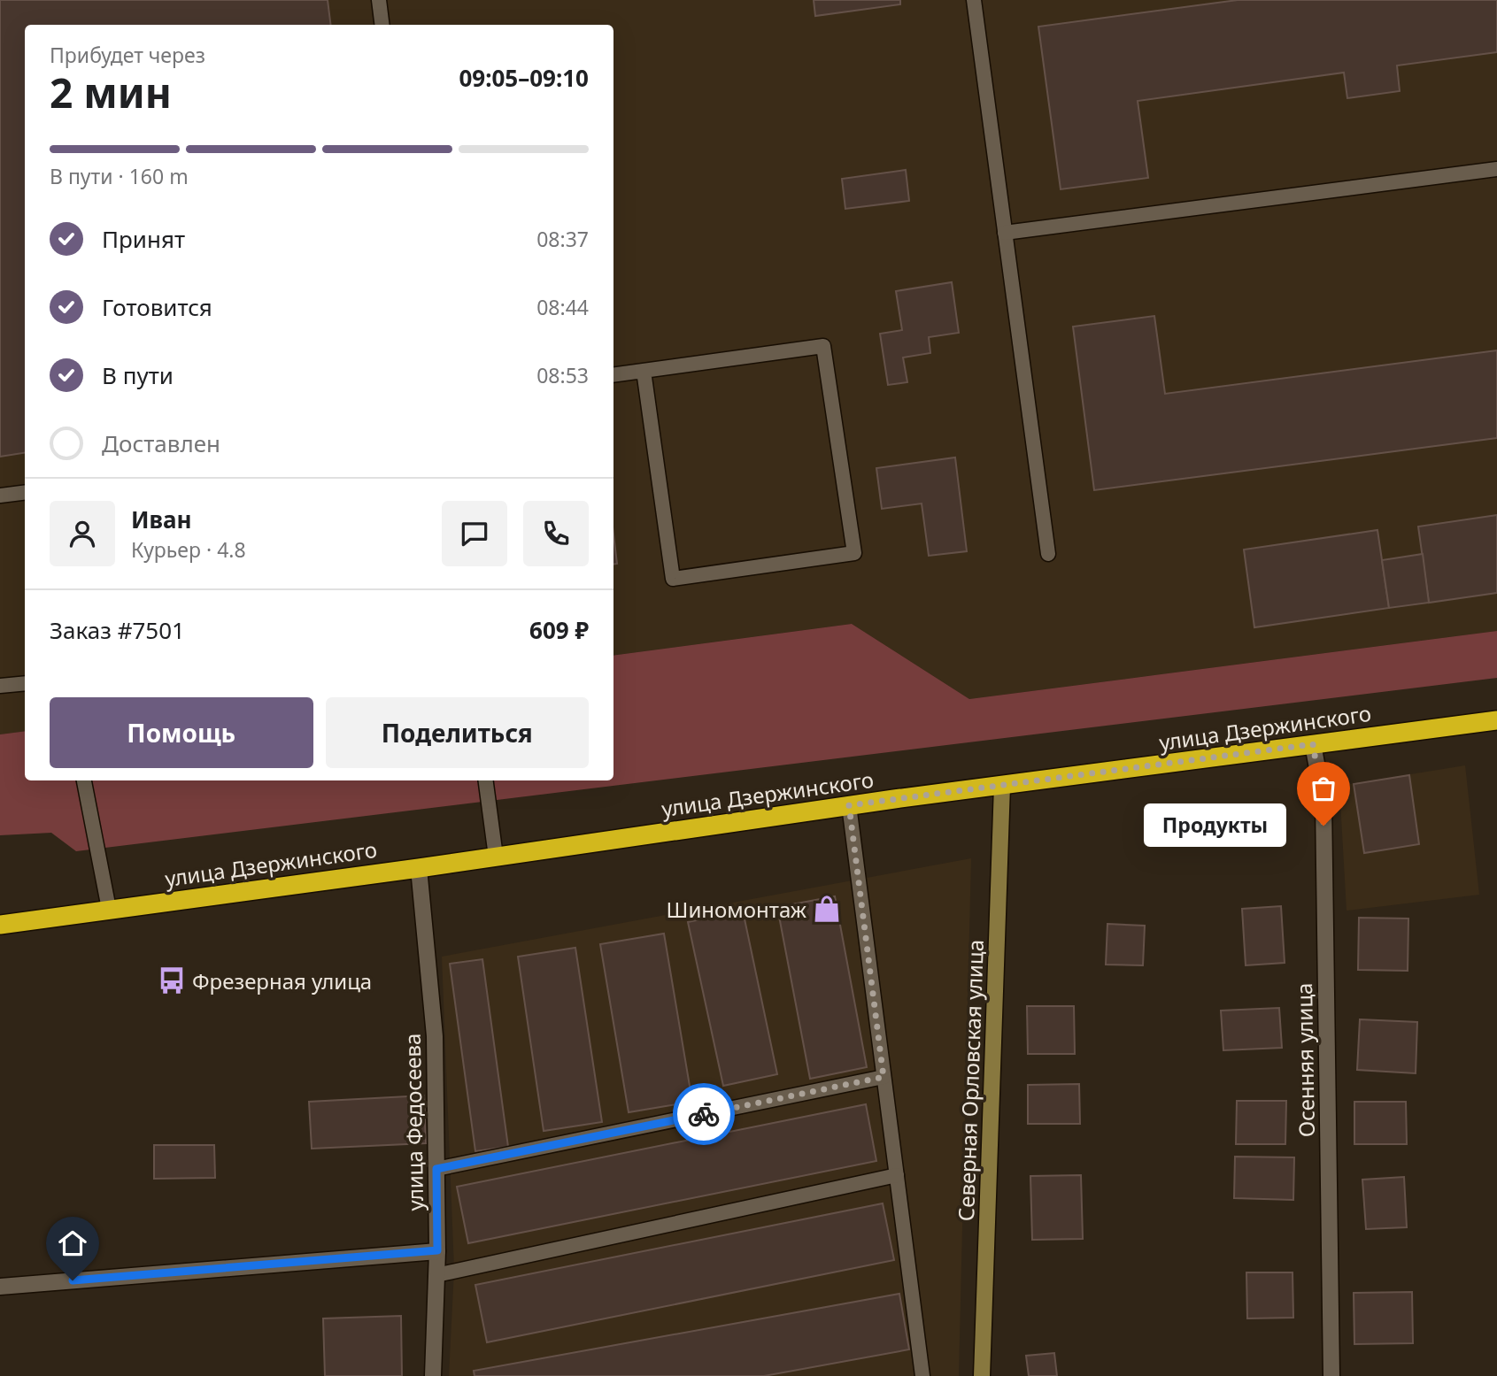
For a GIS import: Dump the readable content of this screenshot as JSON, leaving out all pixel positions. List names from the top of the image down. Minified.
{"streets":{"highway":["улица Дзержинского"],"street":["Осенняя улица","Северная Орловская улица","улица Федосеева"]},"crossings":[["улица Дзержинского","Осенняя улица"],["улица Дзержинского","Северная Орловская улица"],["улица Дзержинского","улица Федосеева"]],"places":{"other":["Продукты"],"shop":["Шиномонтаж"],"bus stop":["Фрезерная улица"]},"page":{"heading":["2 мин","Прибудет через","09:05–09:10"],"panel":["Иван","Курьер · 4.8","Заказ #7501","609 ₽"],"bar":"В пути · 160 m","list":[["Принят","08:37"],["Готовится","08:44"],["В пути","08:53"],"Доставлен"],"buttons":["Помощь","Поделиться"],"bubble":"Продукты"}}
